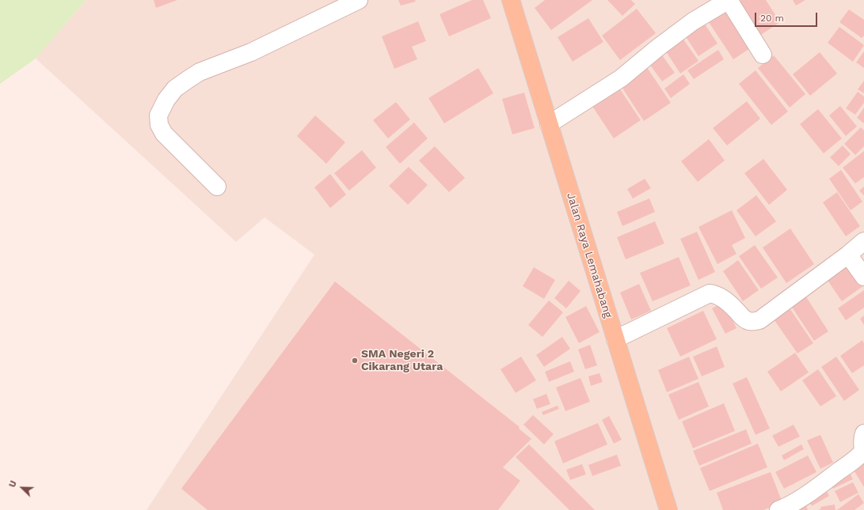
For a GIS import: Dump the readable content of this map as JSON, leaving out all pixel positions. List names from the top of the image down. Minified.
{"streets":{"main road":["Jalan Raya Lemahabang"]},"places":["SMA Negeri 2 Cikarang Utara"],"scale_bar":"20 m","north":"top left"}
